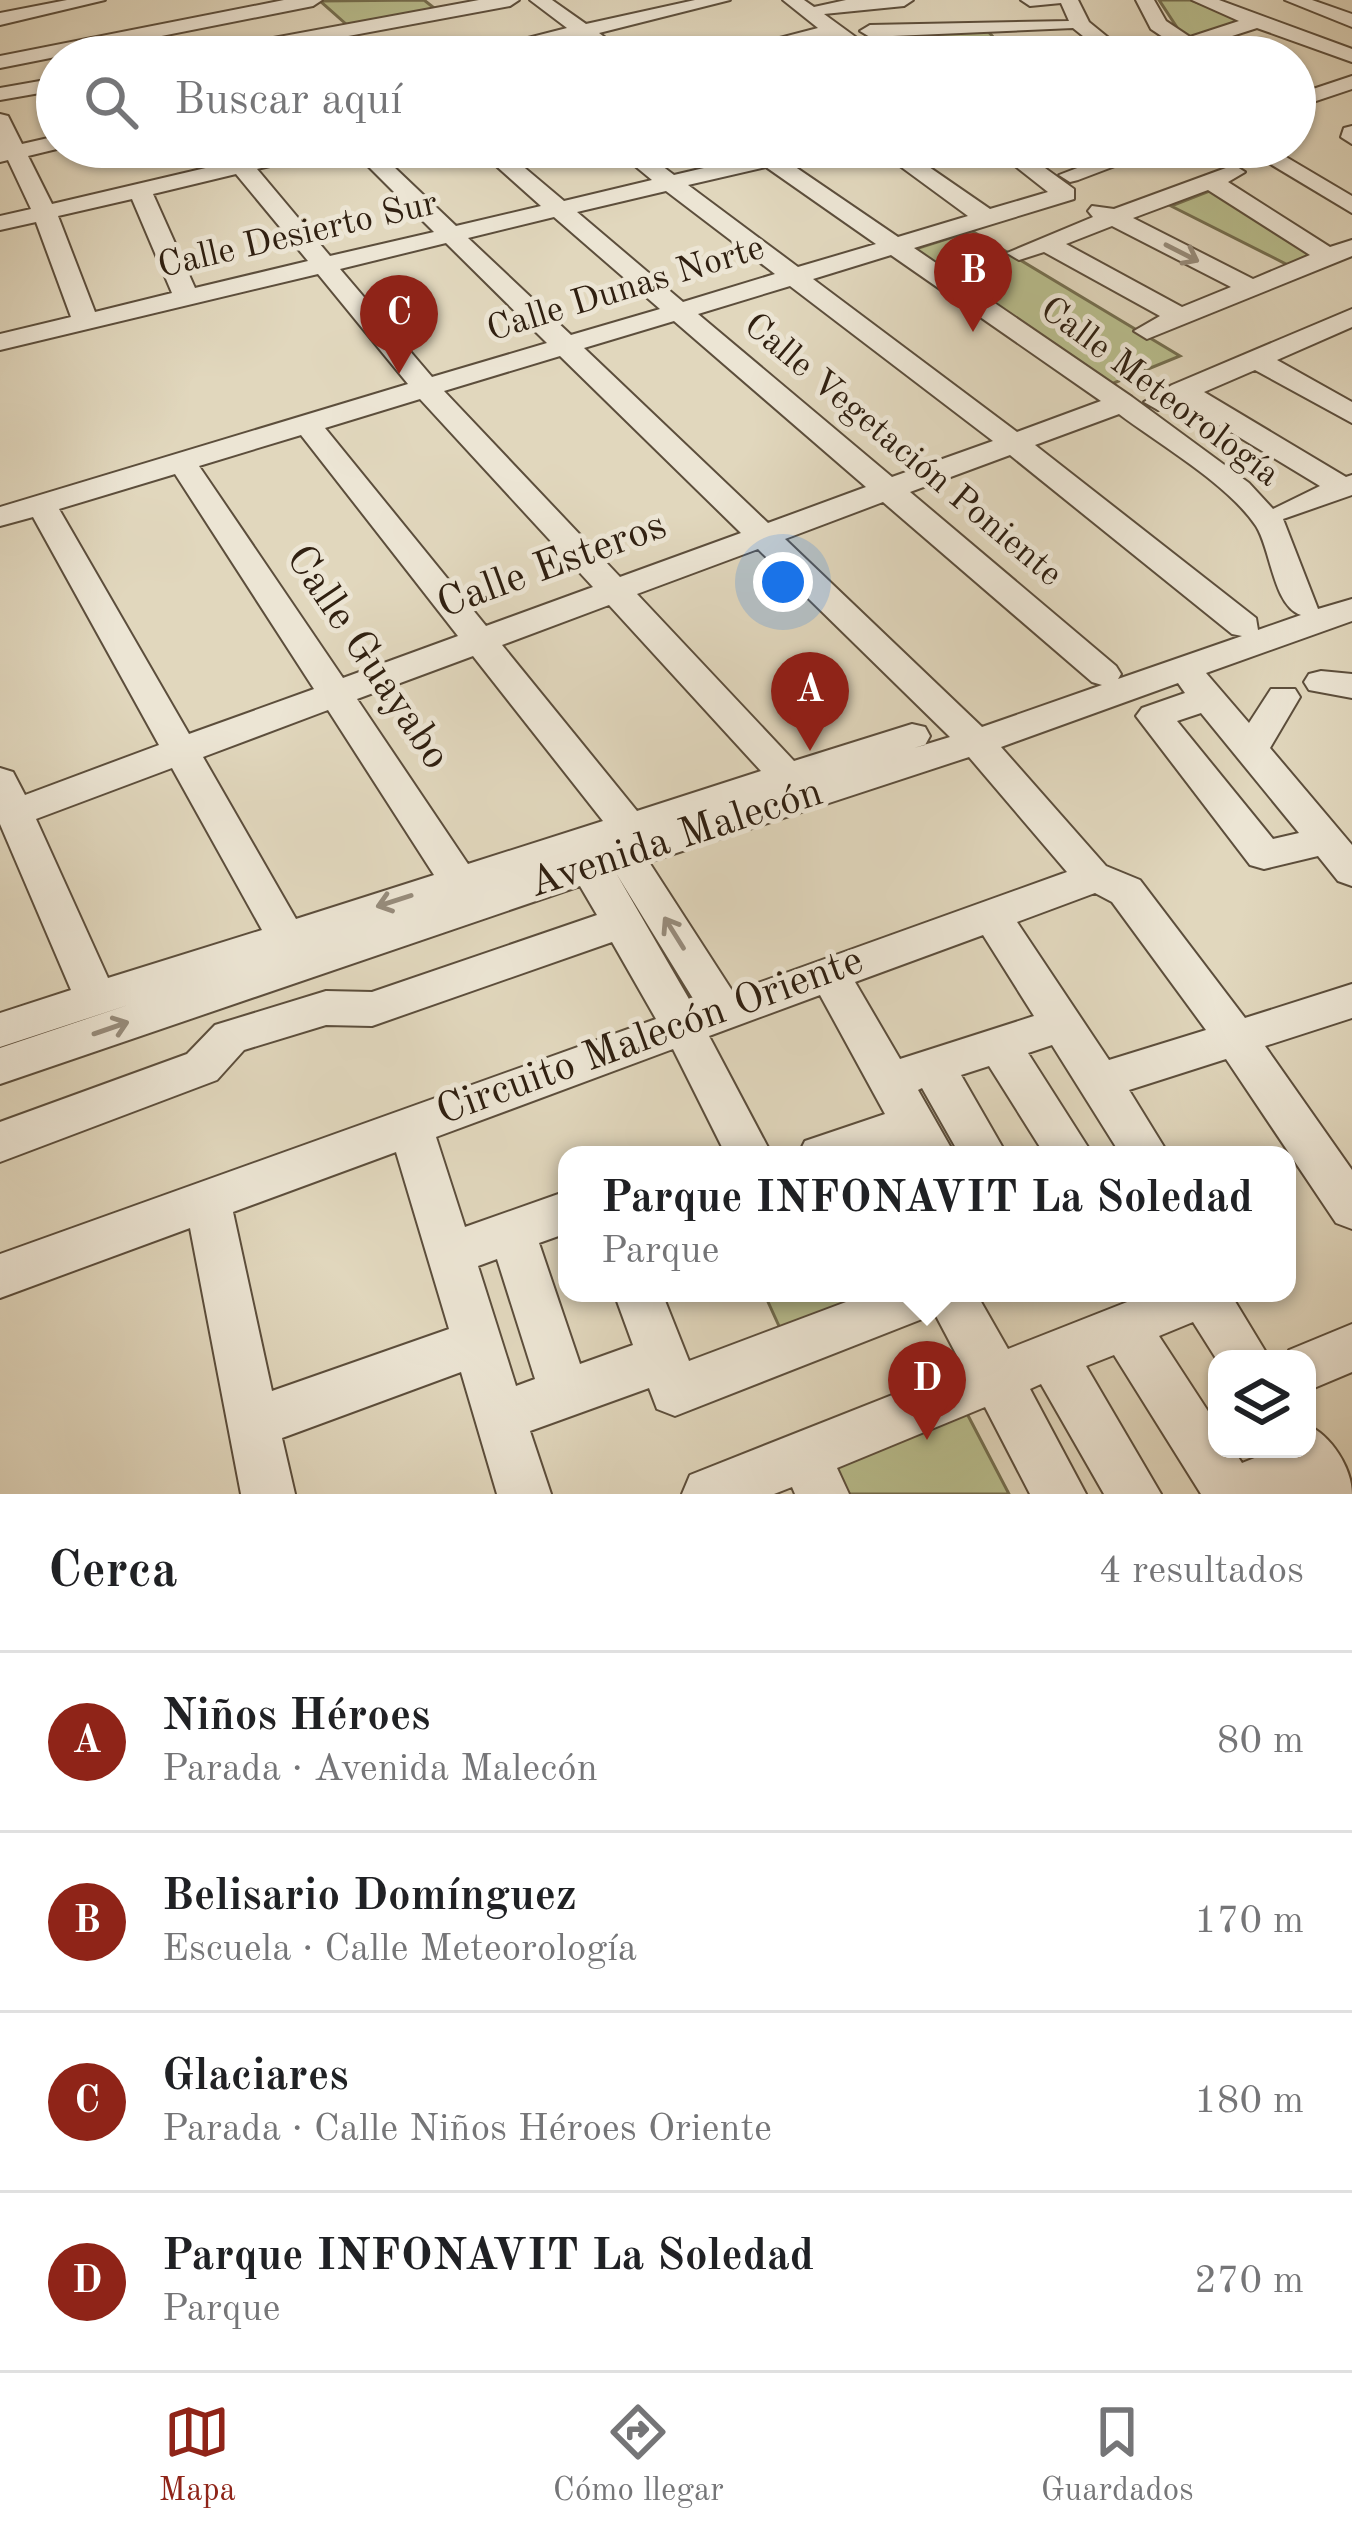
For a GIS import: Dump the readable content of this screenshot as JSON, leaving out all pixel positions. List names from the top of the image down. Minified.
{"streets":{"street":["Calle Desierto Sur","Calle Dunas Norte","Calle Meteorología","Calle Vegetación Poniente","Calle Esteros","Calle Guayabo","Avenida Malecón","Circuito Malecón Oriente"]},"crossings":[["Calle Desierto Sur","Calle Vegetación Poniente"],["Calle Dunas Norte","Calle Meteorología"],["Calle Dunas Norte","Calle Vegetación Poniente"],["Calle Dunas Norte","Calle Guayabo"],["Calle Meteorología","Calle Esteros"],["Calle Meteorología","Avenida Malecón"],["Calle Vegetación Poniente","Calle Esteros"],["Calle Vegetación Poniente","Avenida Malecón"],["Calle Esteros","Calle Guayabo"],["Calle Guayabo","Avenida Malecón"]],"page":{"search":"Buscar aquí","pins":["B","C","A","D"],"popup":["Parque INFONAVIT La Soledad","Parque"],"heading":["Cerca","4 resultados"],"list":[{"mark":"A","name":"Niños Héroes","note":"Parada · Avenida Malecón","value":"80 m"},{"mark":"B","name":"Belisario Domínguez","note":"Escuela · Calle Meteorología","value":"170 m"},{"mark":"C","name":"Glaciares","note":"Parada · Calle Niños Héroes Oriente","value":"180 m"},{"mark":"D","name":"Parque INFONAVIT La Soledad","note":"Parque","value":"270 m"}],"nav":["Mapa","Cómo llegar","Guardados"]}}
